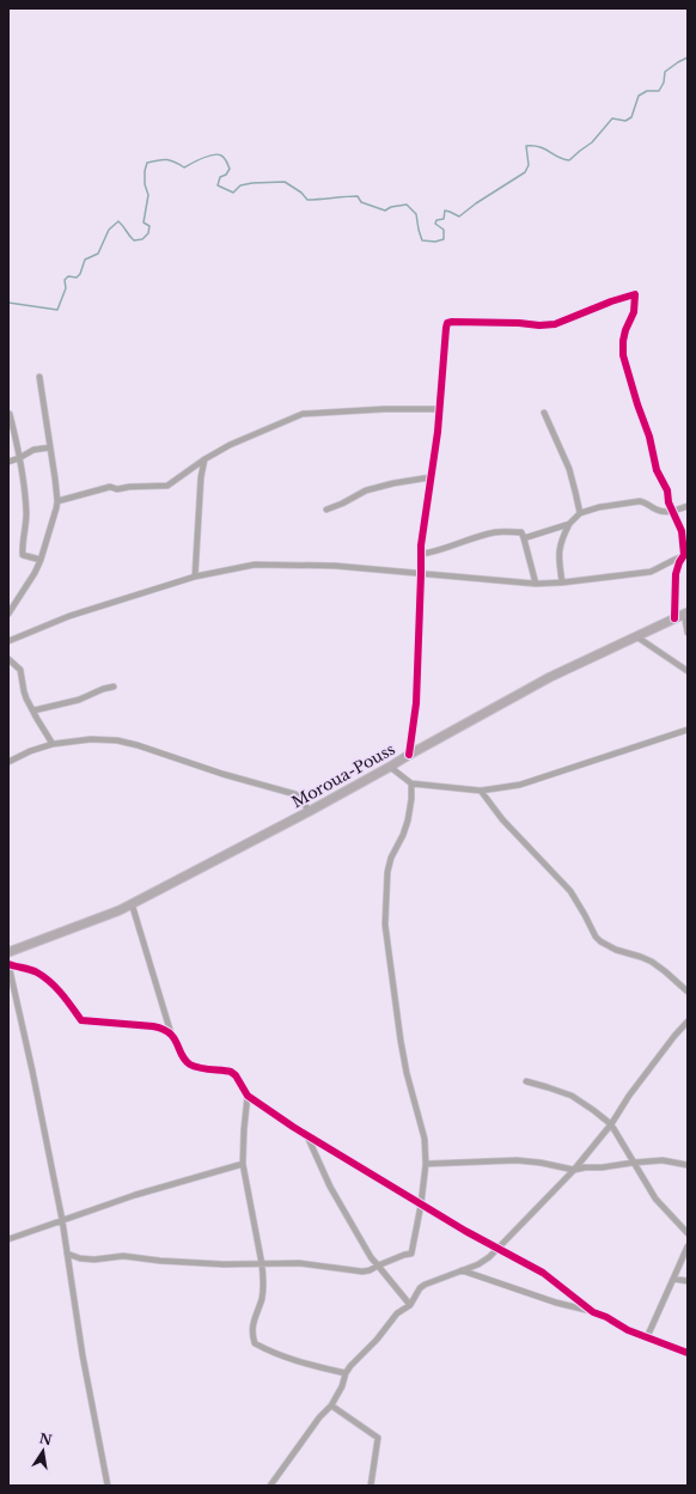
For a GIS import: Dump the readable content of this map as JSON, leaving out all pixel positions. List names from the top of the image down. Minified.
{"streets":{"main road":["Moroua-Pouss"]},"north":"top"}
